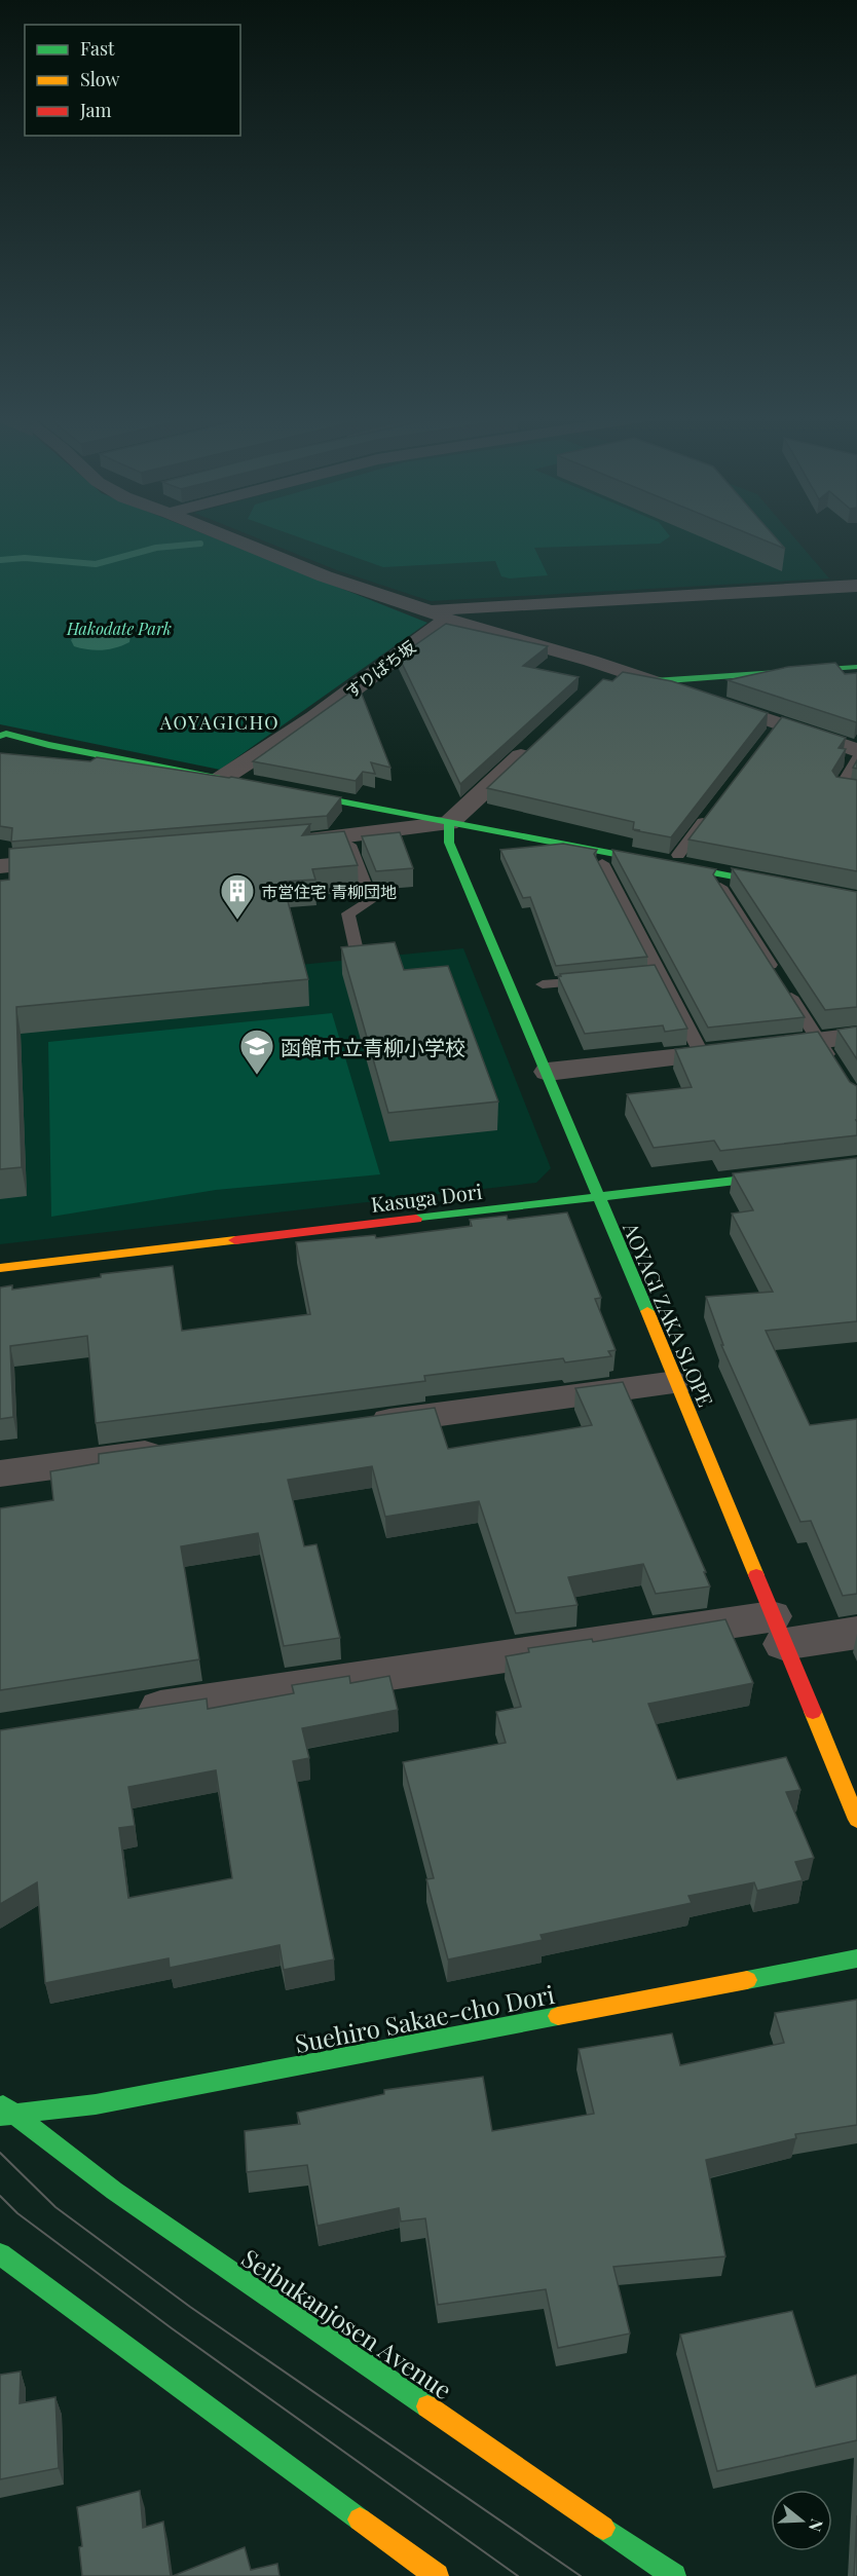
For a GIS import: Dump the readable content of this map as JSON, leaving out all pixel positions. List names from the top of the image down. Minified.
{"streets":{"street":["すりばち坂","Kasuga Dori","AOYAGI ZAKA SLOPE","Suehiro Sakae-cho Dori","Seibukanjosen Avenue"]},"crossings":[["Kasuga Dori","AOYAGI ZAKA SLOPE"],["Suehiro Sakae-cho Dori","Seibukanjosen Avenue"]],"districts":["AOYAGICHO"],"parks":["Hakodate Park"],"places":{"building":["市営住宅 青柳団地"],"school or university":["函館市立青柳小学校"]},"legend":["Fast","Slow","Jam"],"north":"right"}
